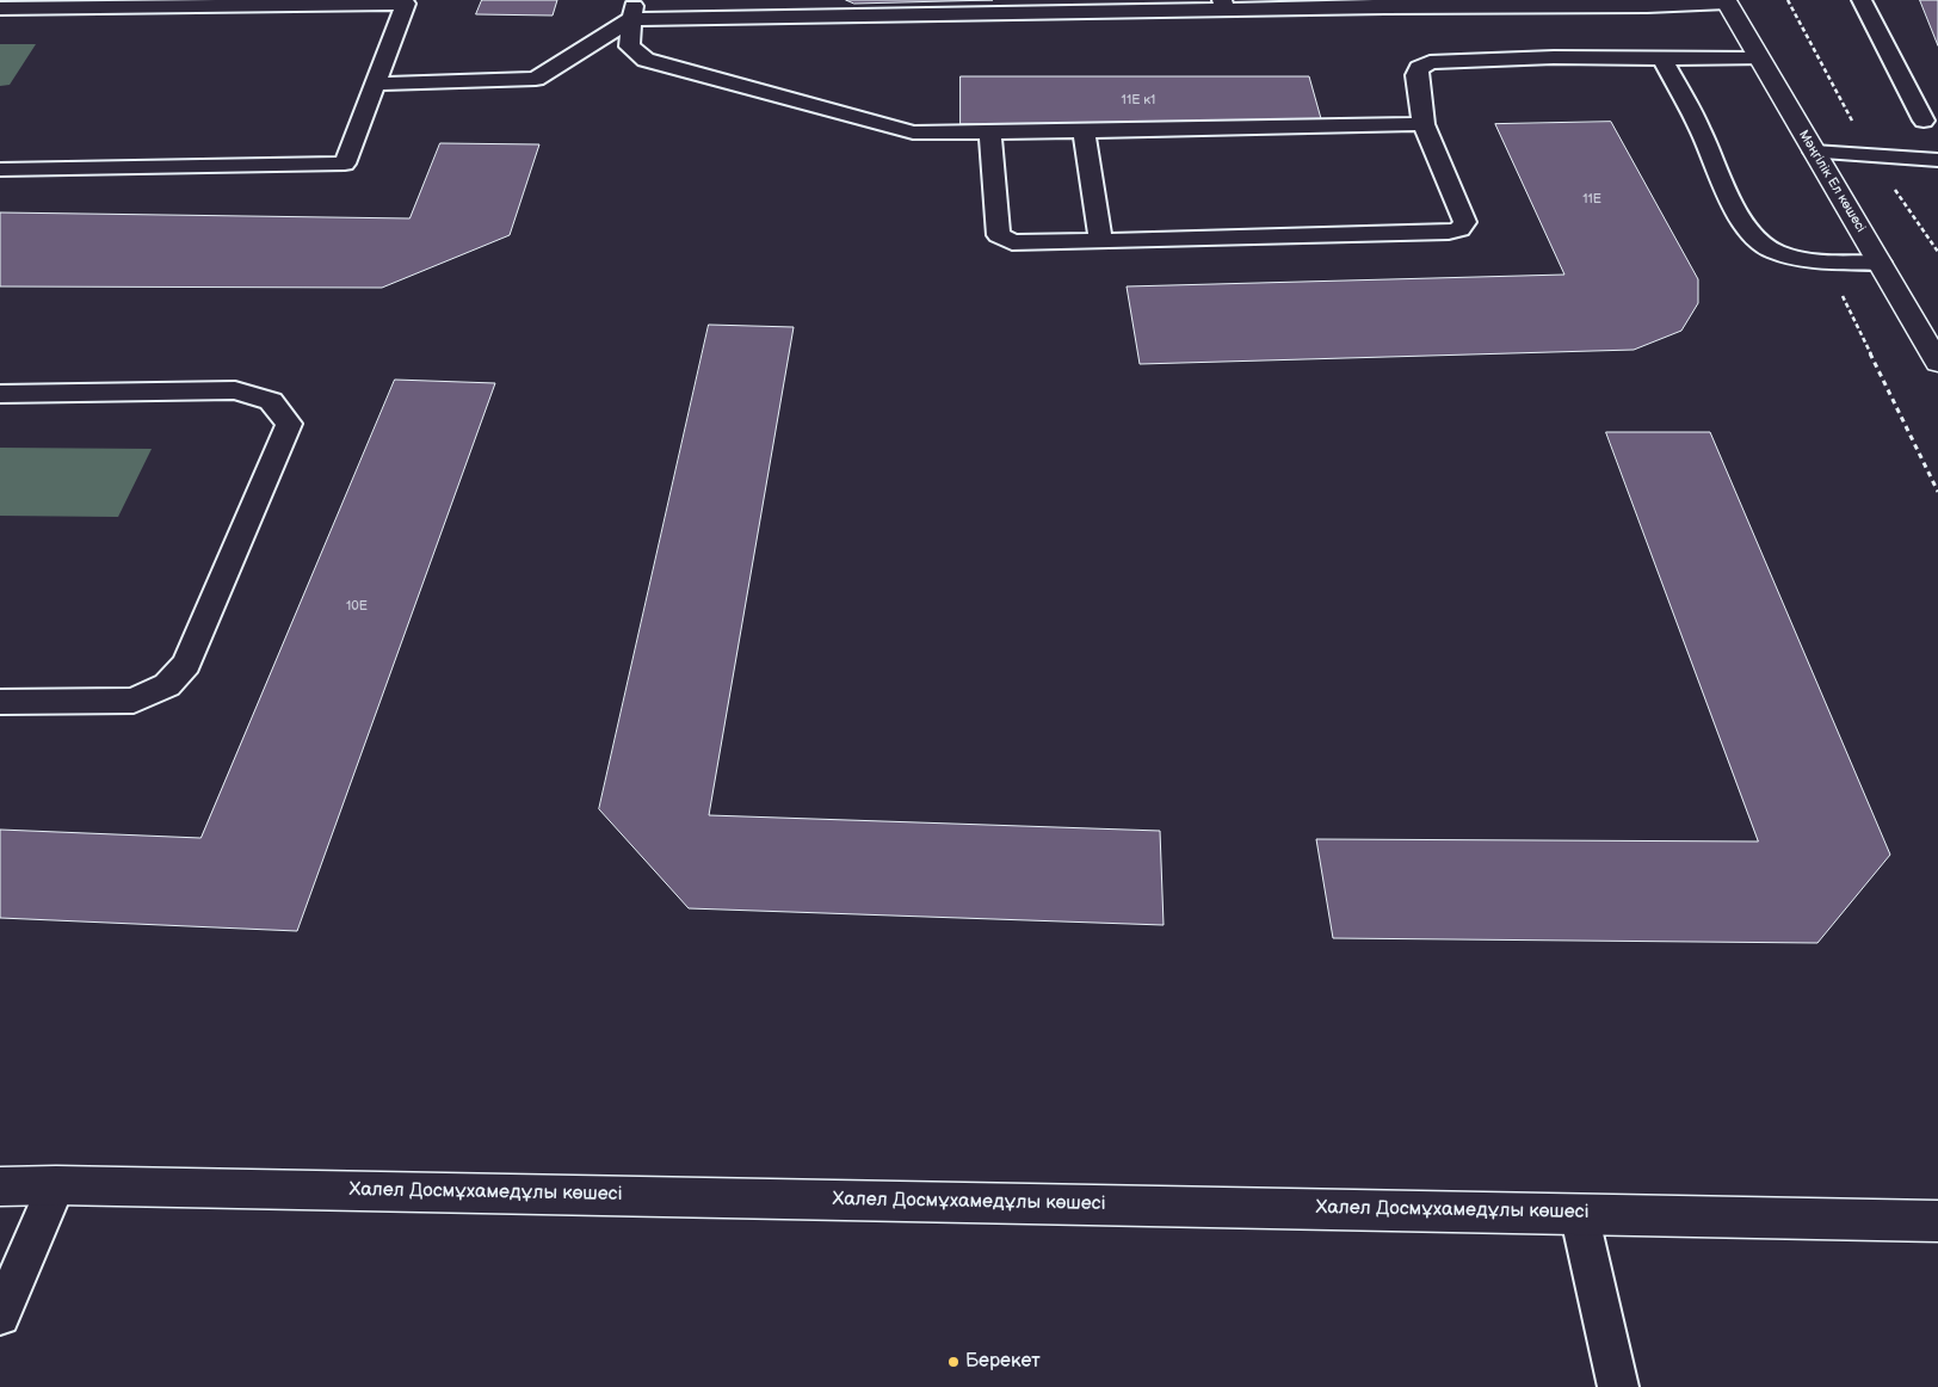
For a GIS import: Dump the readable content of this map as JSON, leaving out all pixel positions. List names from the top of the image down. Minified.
{"streets":{"street":["Мәңгілік Ел көшесі","Халел Досмұхамедұлы көшесі"]},"places":["Берекет"],"house_numbers":["11Е к1","11Е","10Е"]}
